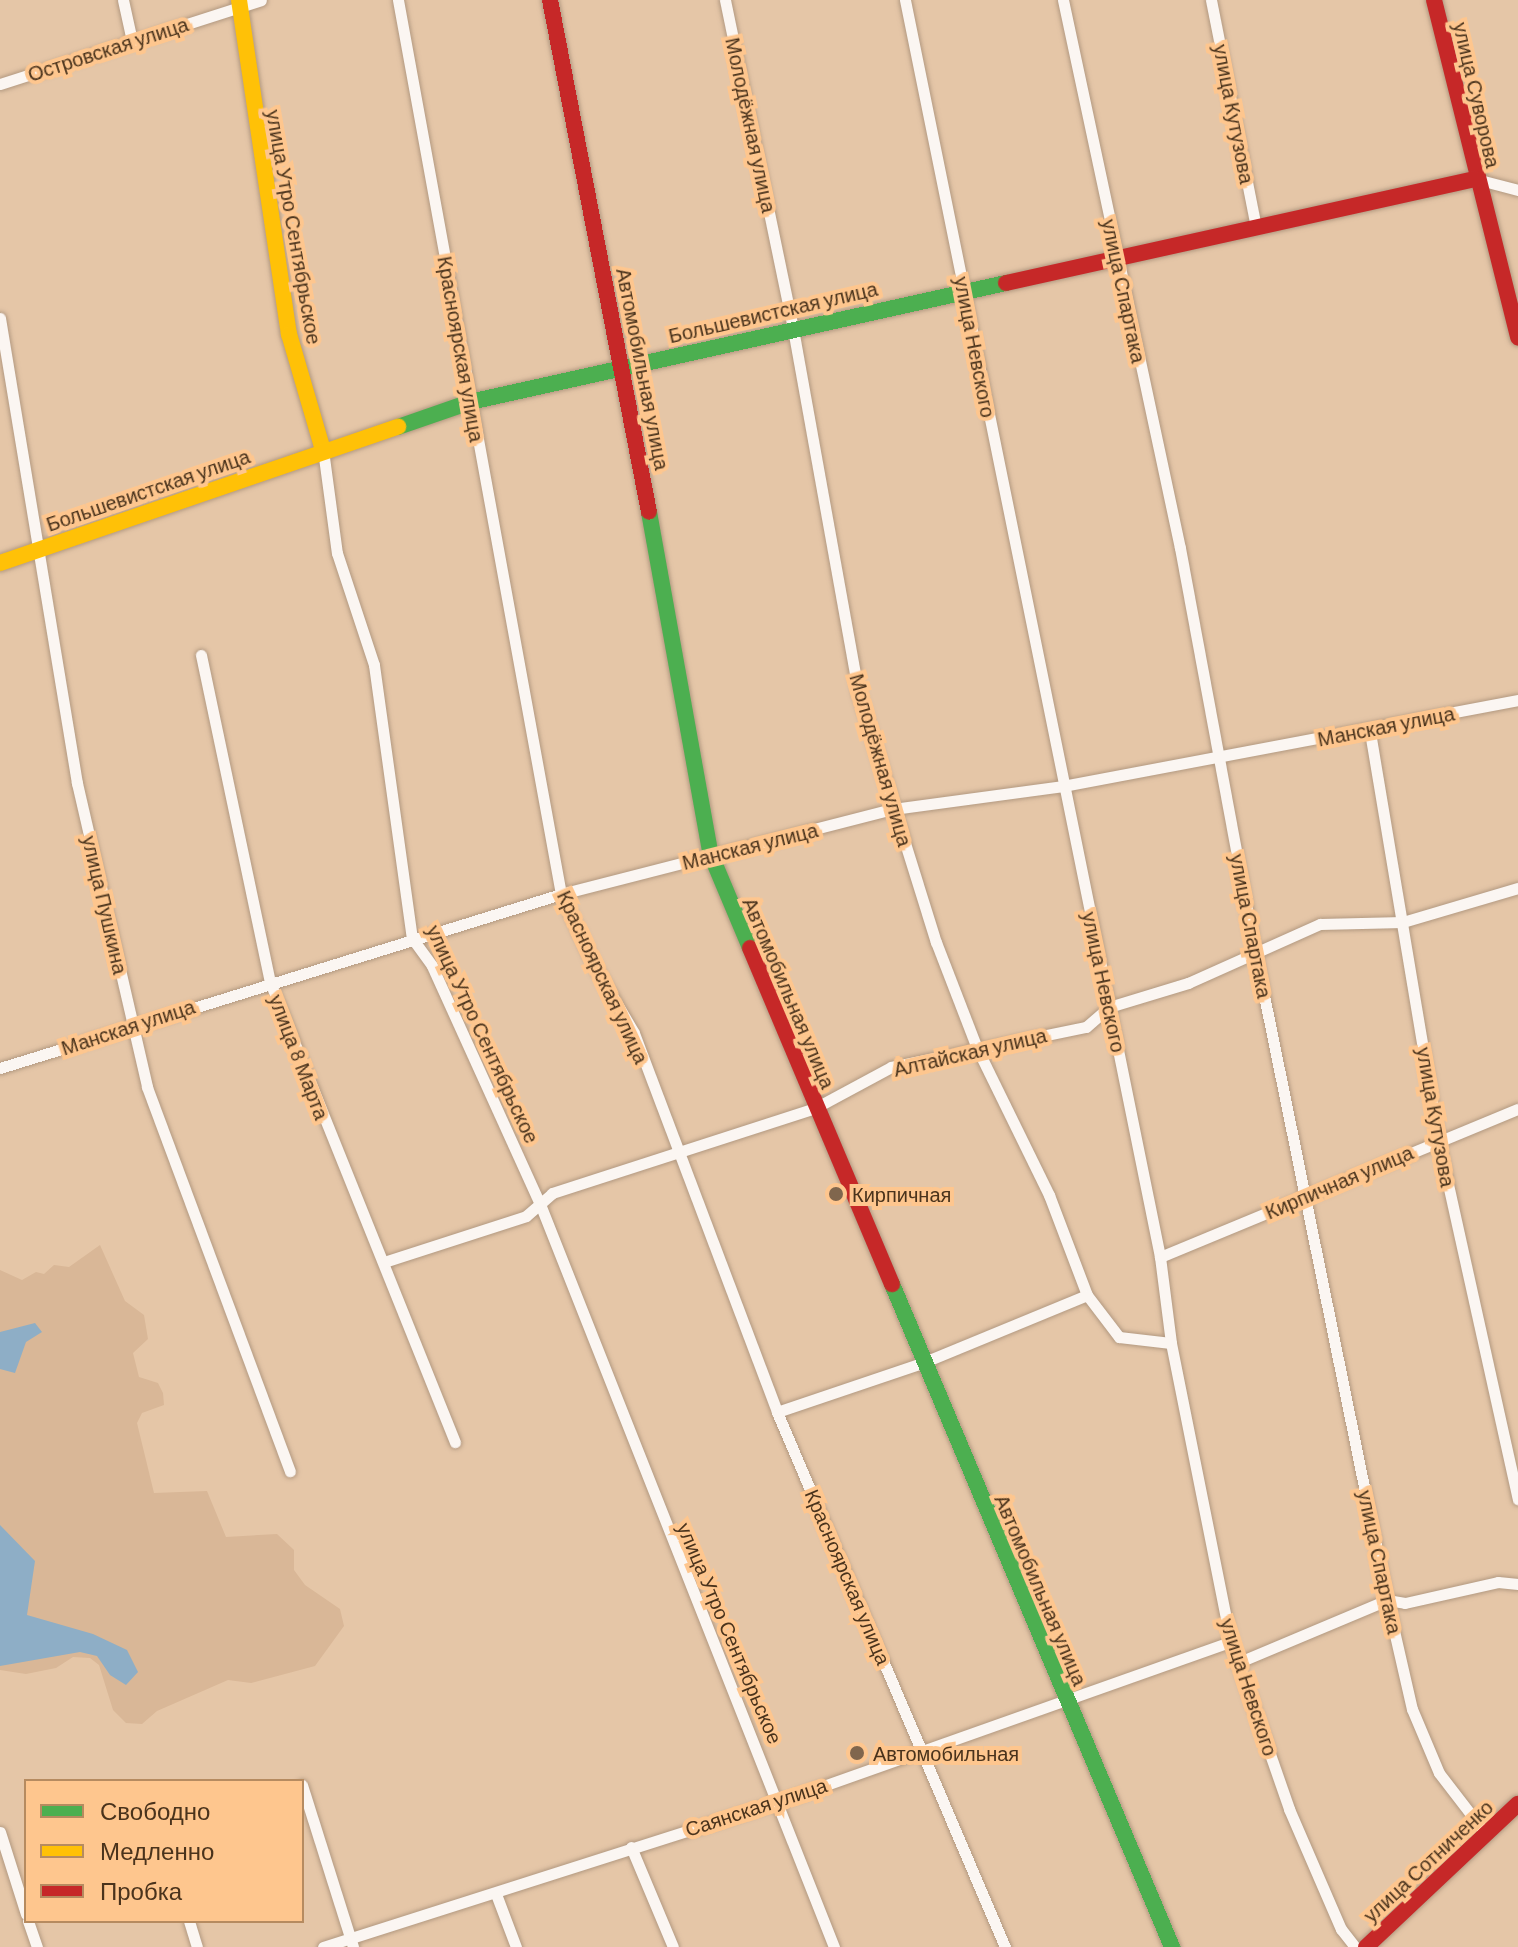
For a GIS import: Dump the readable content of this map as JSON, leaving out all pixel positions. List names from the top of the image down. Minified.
{"streets":{"street":["Островская улица","улица Суворова","улица Кутузова","Молодёжная улица","улица Утро Сентябрьское","улица Спартака","Большевистская улица","улица Невского","Красноярская улица","Автомобильная улица","Манская улица","улица Пушкина","Алтайская улица","улица 8 Марта","Кирпичная улица","Саянская улица","улица Сотниченко"]},"crossings":[["Островская улица","улица Утро Сентябрьское"],["улица Суворова","Большевистская улица"],["улица Кутузова","Большевистская улица"],["улица Кутузова","Манская улица"],["улица Кутузова","Алтайская улица"],["улица Кутузова","Кирпичная улица"],["Молодёжная улица","Большевистская улица"],["Молодёжная улица","улица Невского"],["Молодёжная улица","Манская улица"],["Молодёжная улица","Алтайская улица"],["улица Утро Сентябрьское","Большевистская улица"],["улица Утро Сентябрьское","Манская улица"],["улица Утро Сентябрьское","Алтайская улица"],["улица Утро Сентябрьское","Саянская улица"],["улица Спартака","Большевистская улица"],["улица Спартака","Манская улица"],["улица Спартака","Алтайская улица"],["улица Спартака","Кирпичная улица"],["улица Спартака","улица Сотниченко"],["Большевистская улица","улица Невского"],["Большевистская улица","Красноярская улица"],["Большевистская улица","Автомобильная улица"],["Большевистская улица","улица Пушкина"],["улица Невского","Манская улица"],["улица Невского","Алтайская улица"],["улица Невского","Кирпичная улица"],["улица Невского","Саянская улица"],["Красноярская улица","Манская улица"],["Красноярская улица","Алтайская улица"],["Красноярская улица","Саянская улица"],["Автомобильная улица","Манская улица"],["Автомобильная улица","Алтайская улица"],["Автомобильная улица","Саянская улица"],["Манская улица","улица Пушкина"],["Манская улица","улица 8 Марта"],["Алтайская улица","улица 8 Марта"]],"places":["Кирпичная","Автомобильная"],"legend":["Свободно","Медленно","Пробка"]}
